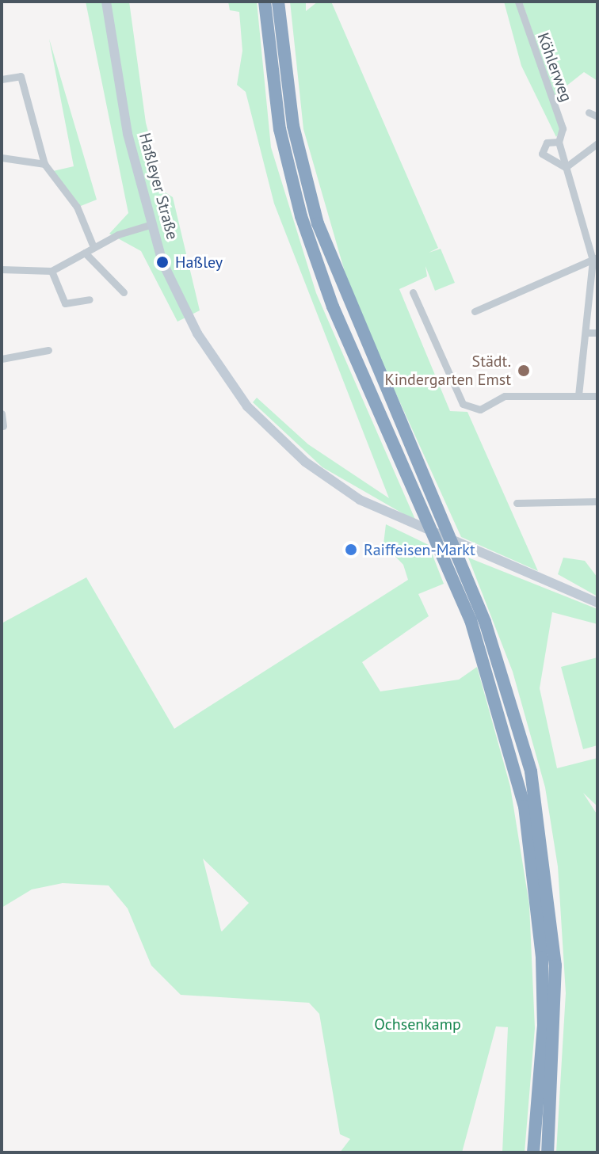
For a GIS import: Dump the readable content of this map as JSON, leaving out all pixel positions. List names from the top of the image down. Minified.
{"streets":{"main road":["Haßleyer Straße"],"street":["Köhlerweg"]},"parks":["Ochsenkamp"],"places":["Haßley","Städt. Kindergarten Emst","Raiffeisen-Markt"]}
